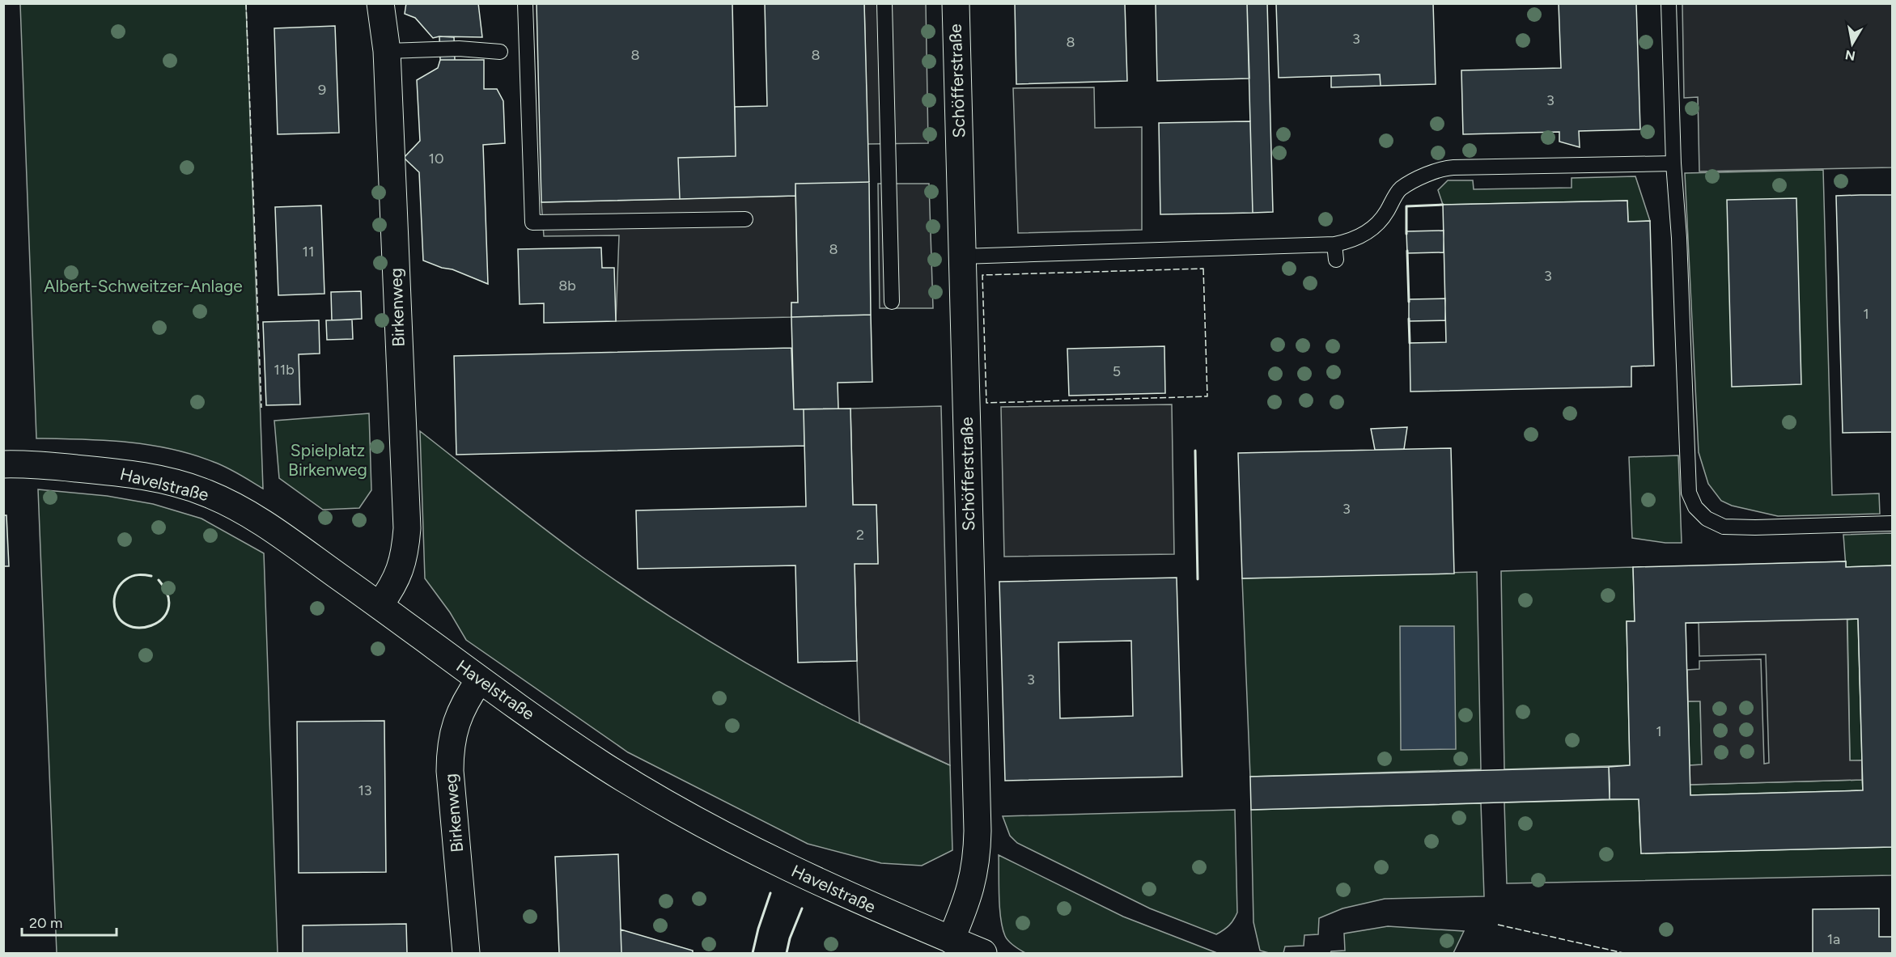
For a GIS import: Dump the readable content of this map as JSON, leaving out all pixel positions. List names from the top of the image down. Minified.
{"streets":{"street":["Schöfferstraße","Birkenweg","Havelstraße"]},"crossings":[["Schöfferstraße","Havelstraße"],["Birkenweg","Havelstraße"]],"parks":["Albert-Schweitzer-Anlage","Spielplatz Birkenweg"],"house_numbers":["3","8","8","8","9","3","10","8","11","3","8b","1","11b","5","3","2","3","1","13","1a"],"scale_bar":"20 m","north":"bottom"}
